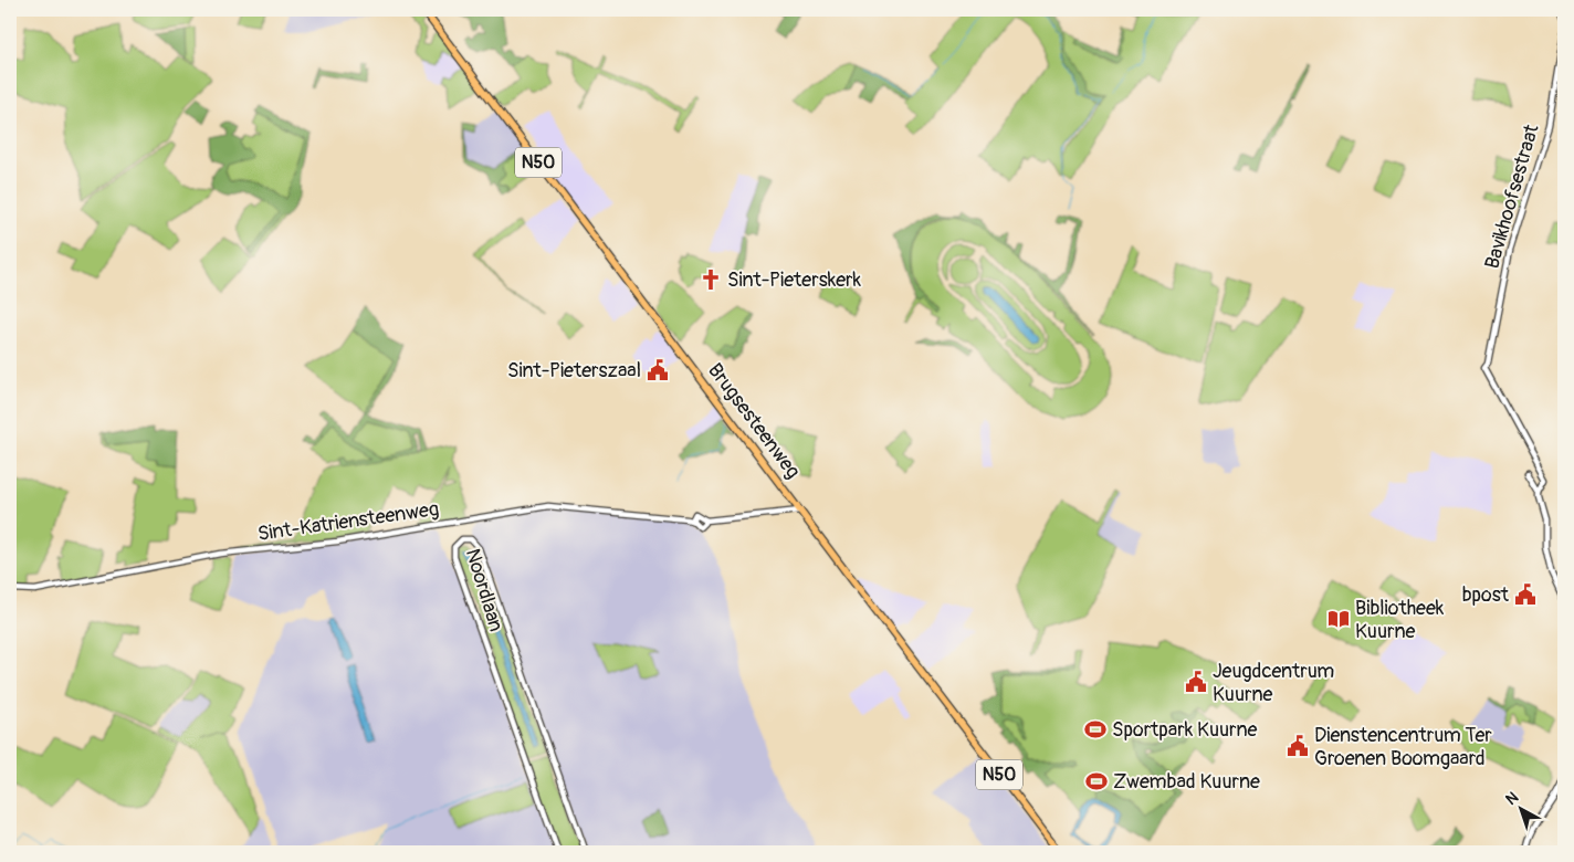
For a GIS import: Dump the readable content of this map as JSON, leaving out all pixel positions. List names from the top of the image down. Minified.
{"streets":{"main road":["N50","Brugsesteenweg"],"street":["Bavikhoofsestraat","Sint-Katriensteenweg","Noordlaan"]},"places":{"church":["Sint-Pieterskerk"],"public building":["Sint-Pieterszaal","bpost","Jeugdcentrum Kuurne","Dienstencentrum Ter Groenen Boomgaard"],"library":["Bibliotheek Kuurne"],"sports":["Sportpark Kuurne","Zwembad Kuurne"]},"north":"top left"}
